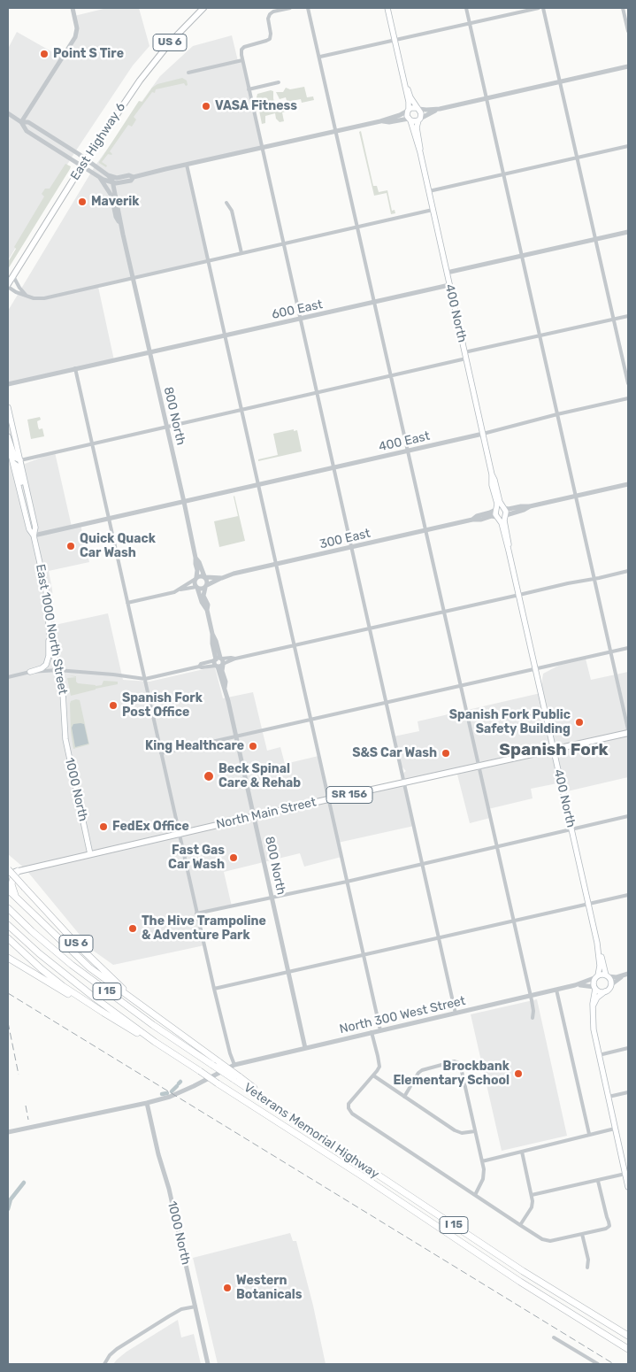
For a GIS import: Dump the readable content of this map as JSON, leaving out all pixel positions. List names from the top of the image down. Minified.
{"streets":{"highway":["US 6","I 15","Veterans Memorial Highway"],"main road":["East Highway 6","400 North","East 1000 North Street","1000 North","SR 156","North Main Street"],"street":["600 East","800 North","400 East","300 East","North 300 West Street"]},"crossings":[["US 6","East Highway 6"],["US 6","Veterans Memorial Highway"],["600 East","400 North"],["600 East","800 North"],["400 North","400 East"],["400 North","300 East"],["400 North","North Main Street"],["800 North","400 East"],["800 North","300 East"],["800 North","North Main Street"],["800 North","North 300 West Street"],["400 East","East 1000 North Street"],["East 1000 North Street","1000 North"],["1000 North","North Main Street"],["1000 North","North 300 West Street"]],"districts":["Spanish Fork"],"places":["Point S Tire","VASA Fitness","Maverik","Quick Quack Car Wash","Spanish Fork Post Office","Spanish Fork Public Safety Building","King Healthcare","S&S Car Wash","Beck Spinal Care & Rehab","FedEx Office","Fast Gas Car Wash","The Hive Trampoline & Adventure Park","Brockbank Elementary School","Western Botanicals"]}
